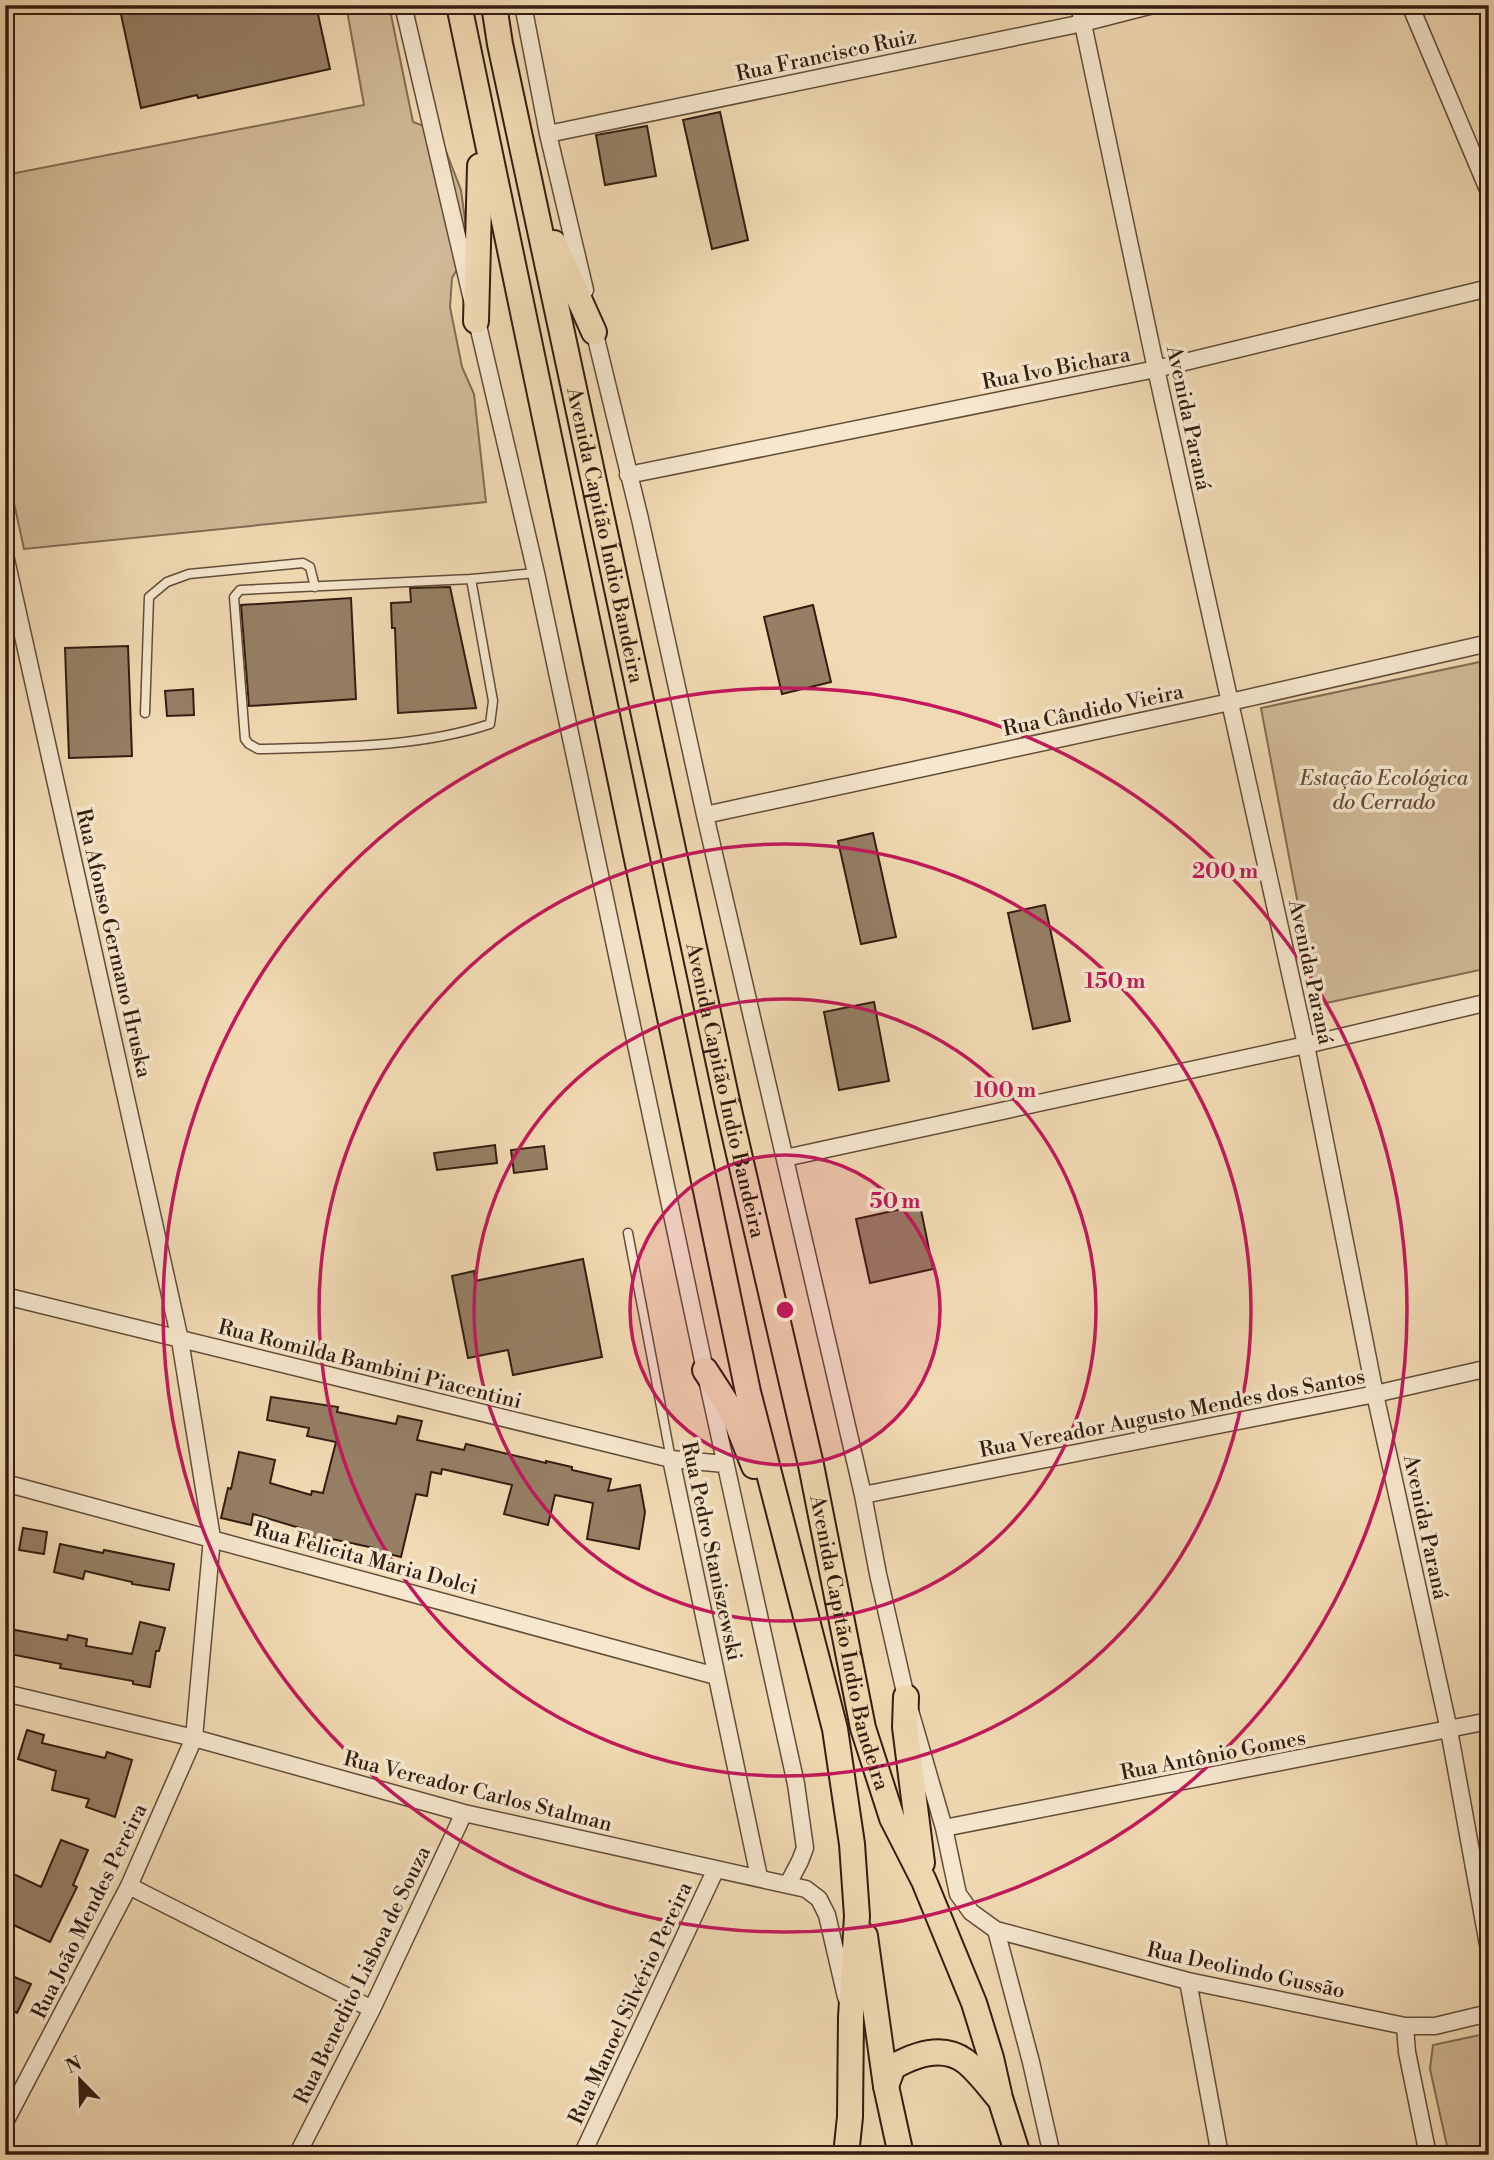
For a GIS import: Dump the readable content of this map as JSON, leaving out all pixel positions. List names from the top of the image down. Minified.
{"streets":{"main road":["Avenida Capitão Índio Bandeira"],"street":["Rua Francisco Ruiz","Rua Ivo Bichara","Avenida Paraná","Rua Cândido Vieira","Rua Afonso Germano Hruska","Rua Romilda Bambini Piacentini","Rua Vereador Augusto Mendes dos Santos","Rua Pedro Staniszewski","Rua Felicita Maria Dolci","Rua Antônio Gomes","Rua Vereador Carlos Stalman","Rua João Mendes Pereira","Rua Deolindo Gussão","Rua Benedito Lisboa de Souza","Rua Manoel Silvério Pereira"]},"crossings":[["Rua Francisco Ruiz","Avenida Paraná"],["Rua Ivo Bichara","Avenida Paraná"],["Avenida Paraná","Rua Cândido Vieira"],["Avenida Paraná","Rua Vereador Augusto Mendes dos Santos"],["Avenida Paraná","Rua Antônio Gomes"],["Rua Afonso Germano Hruska","Rua Romilda Bambini Piacentini"],["Rua Afonso Germano Hruska","Rua João Mendes Pereira"],["Rua Romilda Bambini Piacentini","Rua Pedro Staniszewski"],["Rua Romilda Bambini Piacentini","Rua João Mendes Pereira"],["Rua Pedro Staniszewski","Rua Felicita Maria Dolci"],["Rua Pedro Staniszewski","Rua Vereador Carlos Stalman"],["Rua Felicita Maria Dolci","Rua João Mendes Pereira"],["Rua Vereador Carlos Stalman","Rua João Mendes Pereira"],["Rua Vereador Carlos Stalman","Rua Benedito Lisboa de Souza"],["Rua Vereador Carlos Stalman","Rua Manoel Silvério Pereira"]],"parks":["Estação Ecológica do Cerrado"],"north":"top left","rings":["200 m","150 m","100 m","50 m"]}
